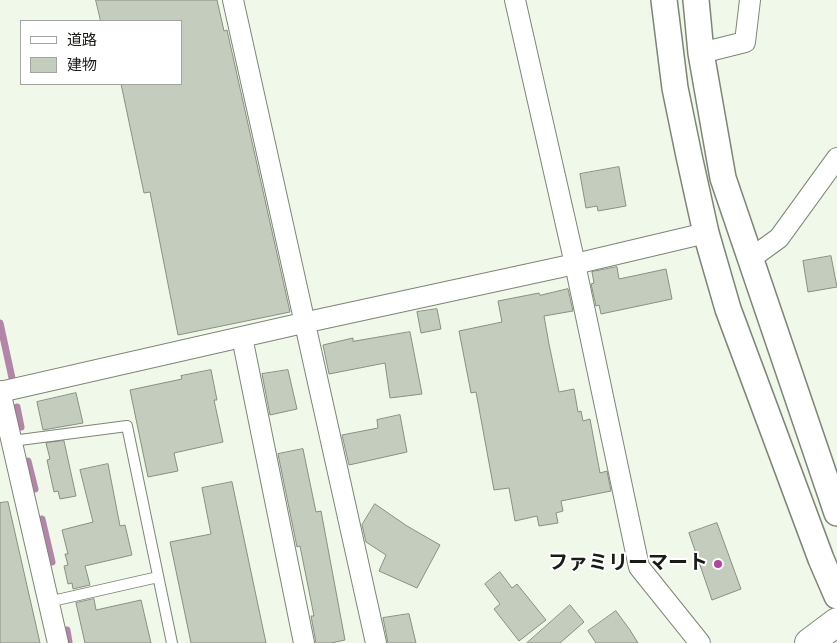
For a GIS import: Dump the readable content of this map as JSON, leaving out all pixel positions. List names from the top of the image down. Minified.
{"places":["ファミリーマート"],"legend":["道路","建物"]}
